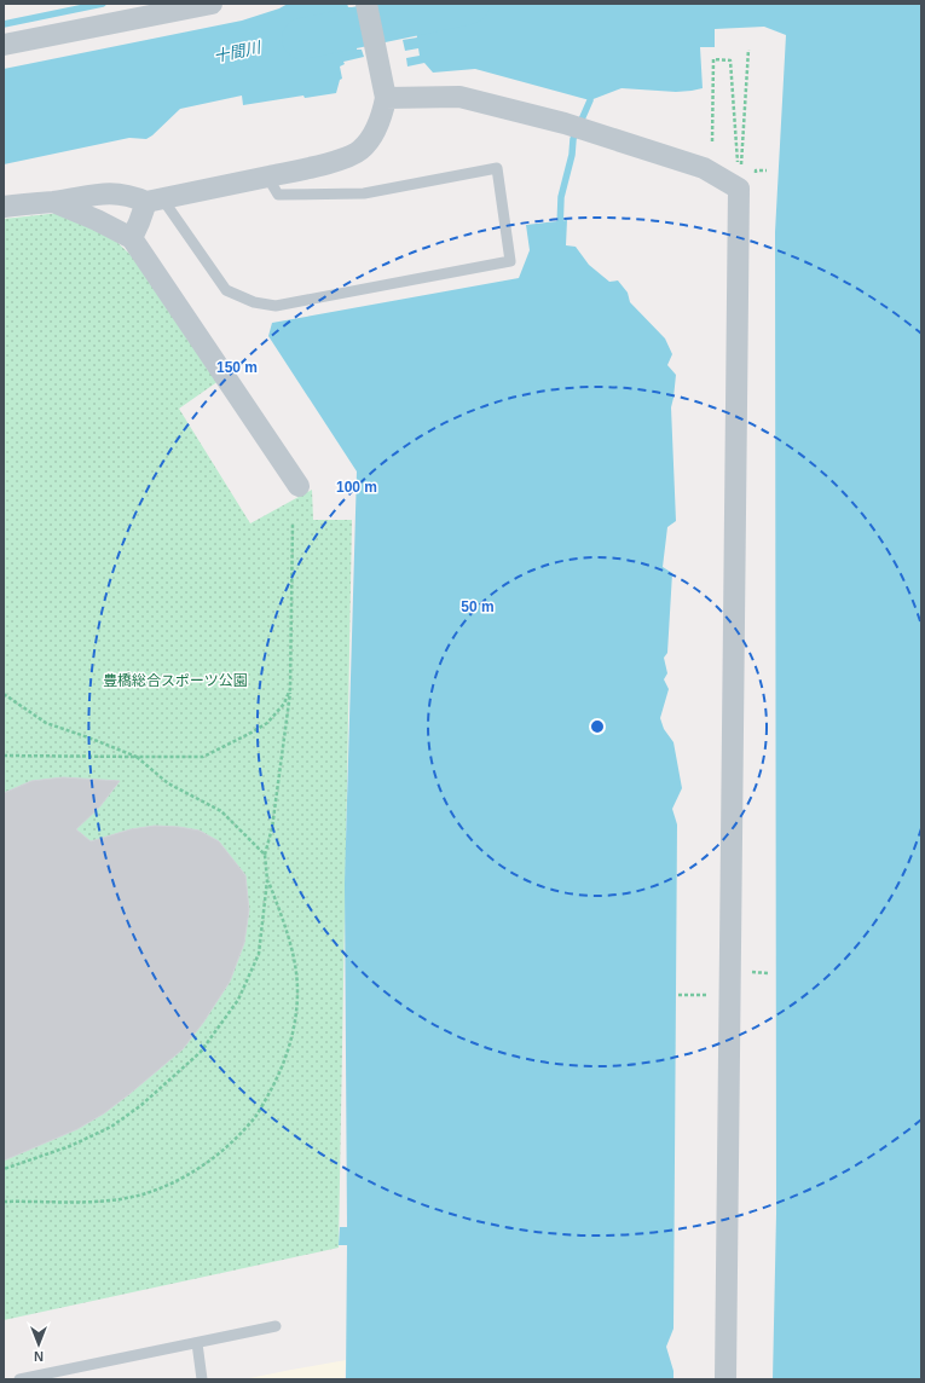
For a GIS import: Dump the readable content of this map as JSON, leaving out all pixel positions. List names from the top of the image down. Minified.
{"water":["十間川"],"parks":["豊橋総合スポーツ公園"],"north":"bottom","rings":["150 m","100 m","50 m"]}
